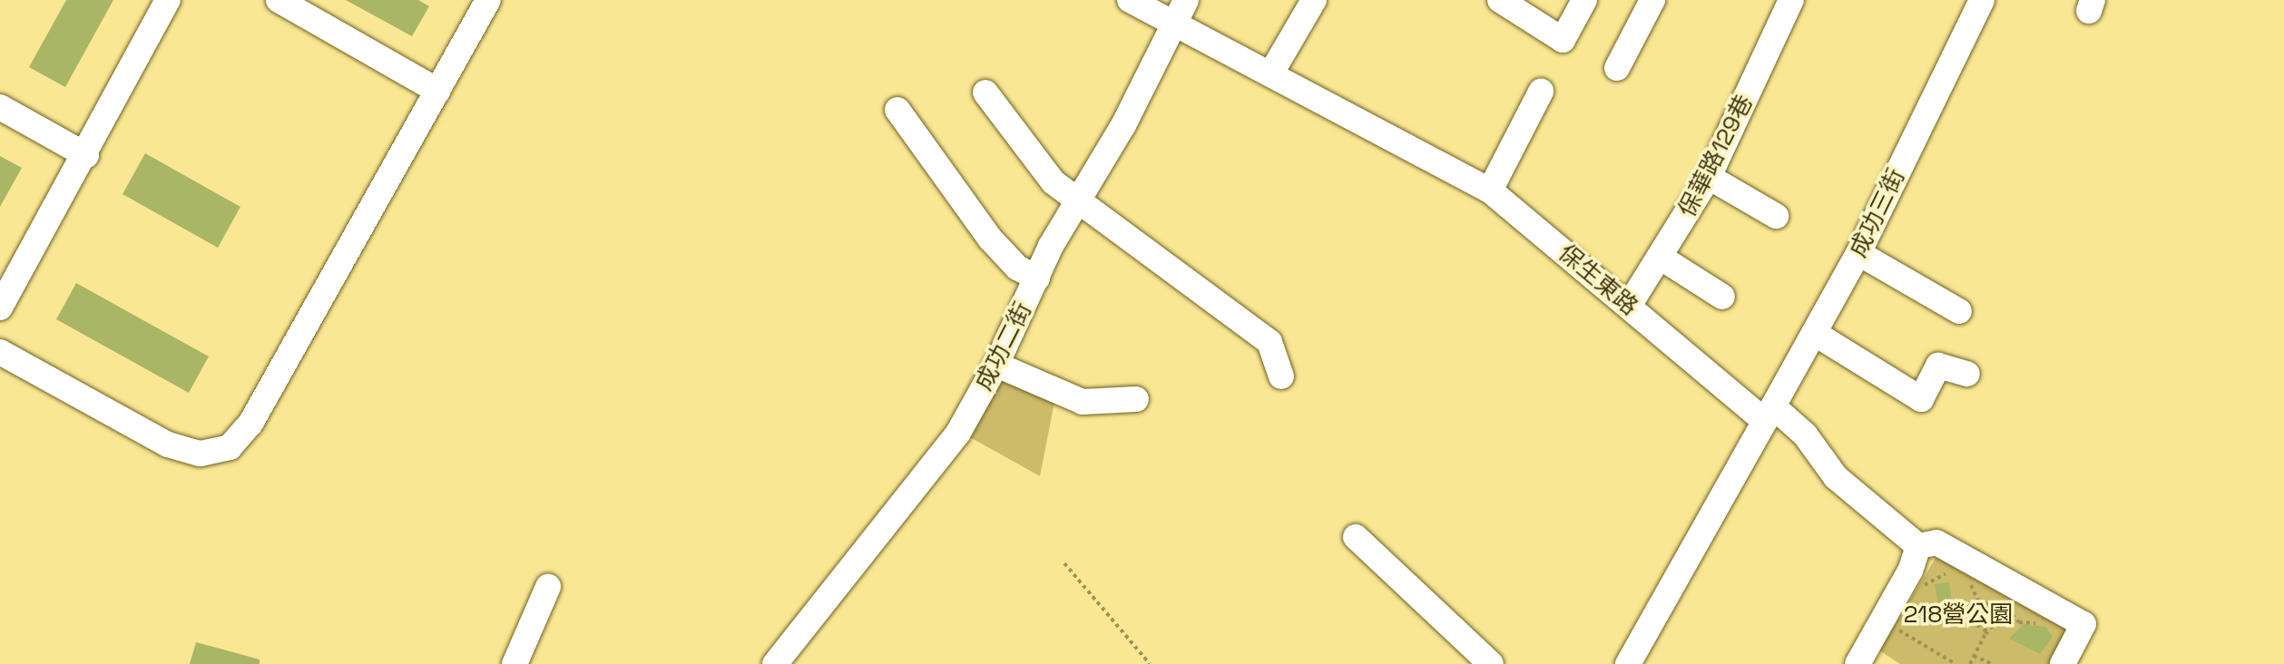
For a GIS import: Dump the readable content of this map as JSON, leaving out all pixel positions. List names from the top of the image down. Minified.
{"streets":{"street":["保華路129巷","成功三街","保生東路","成功二街"]},"crossings":[["保華路129巷","保生東路"],["成功三街","保生東路"],["保生東路","成功二街"]],"parks":["218營公園"]}
